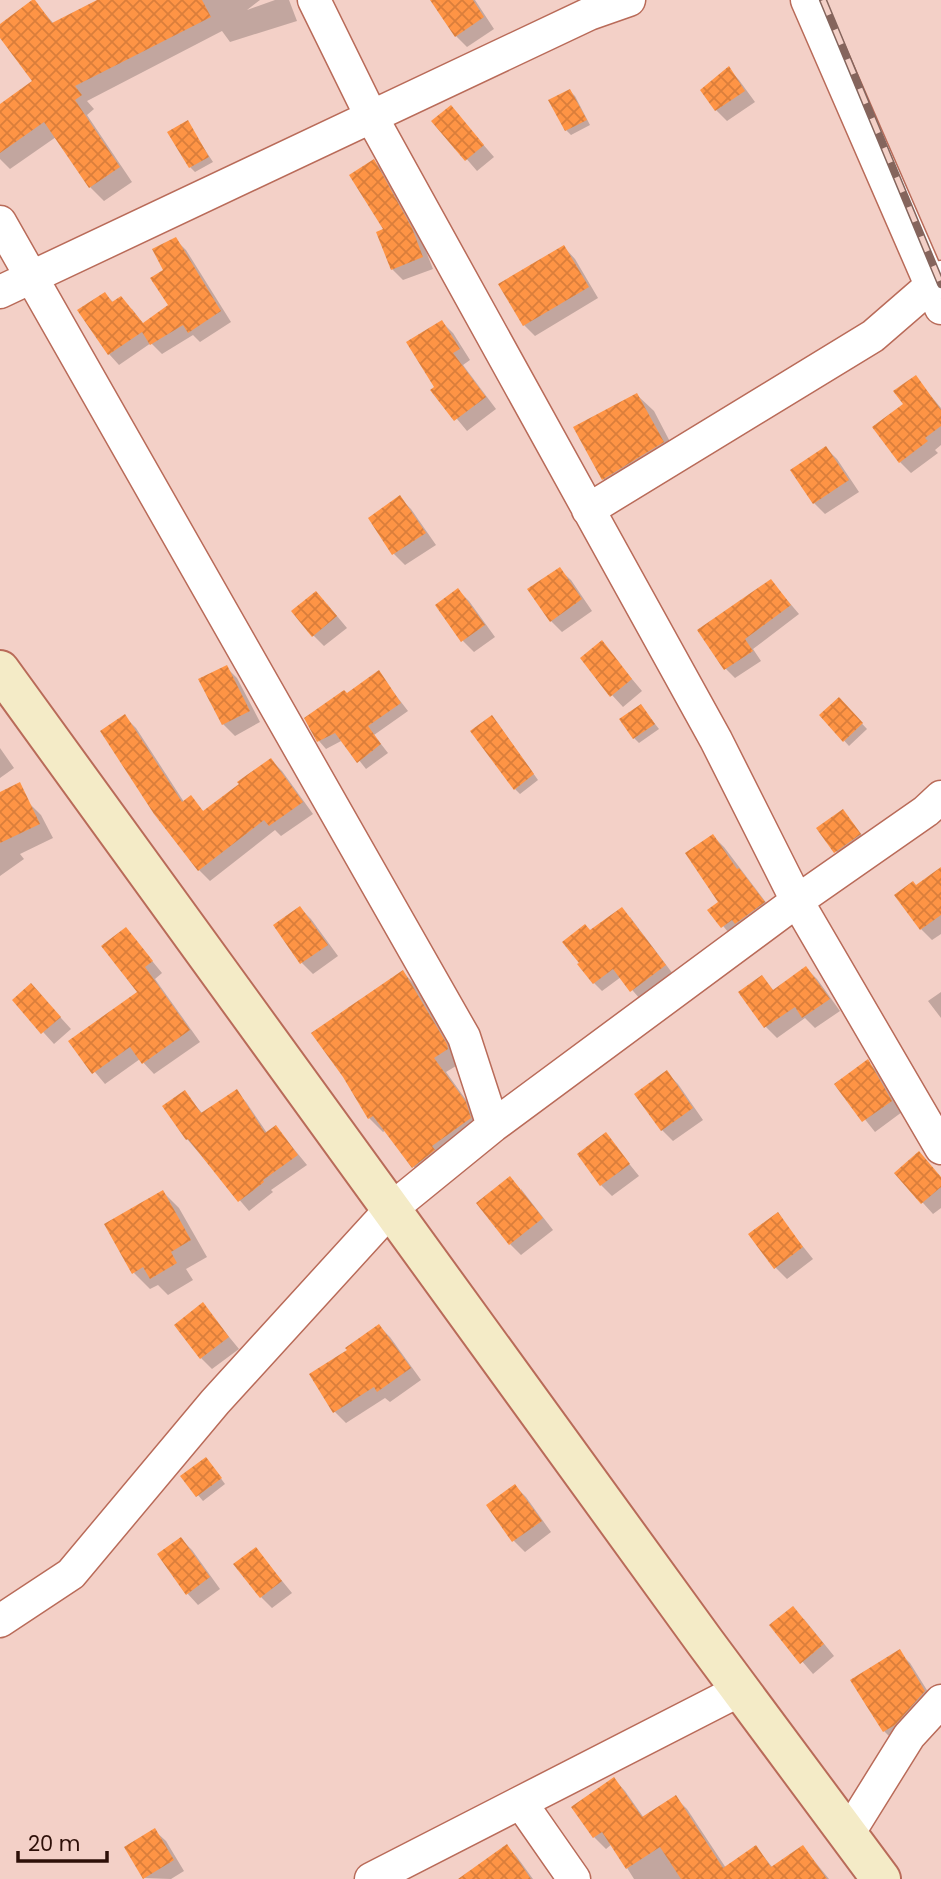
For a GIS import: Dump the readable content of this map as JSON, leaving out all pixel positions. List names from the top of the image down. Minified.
{"scale_bar":"20 m"}
